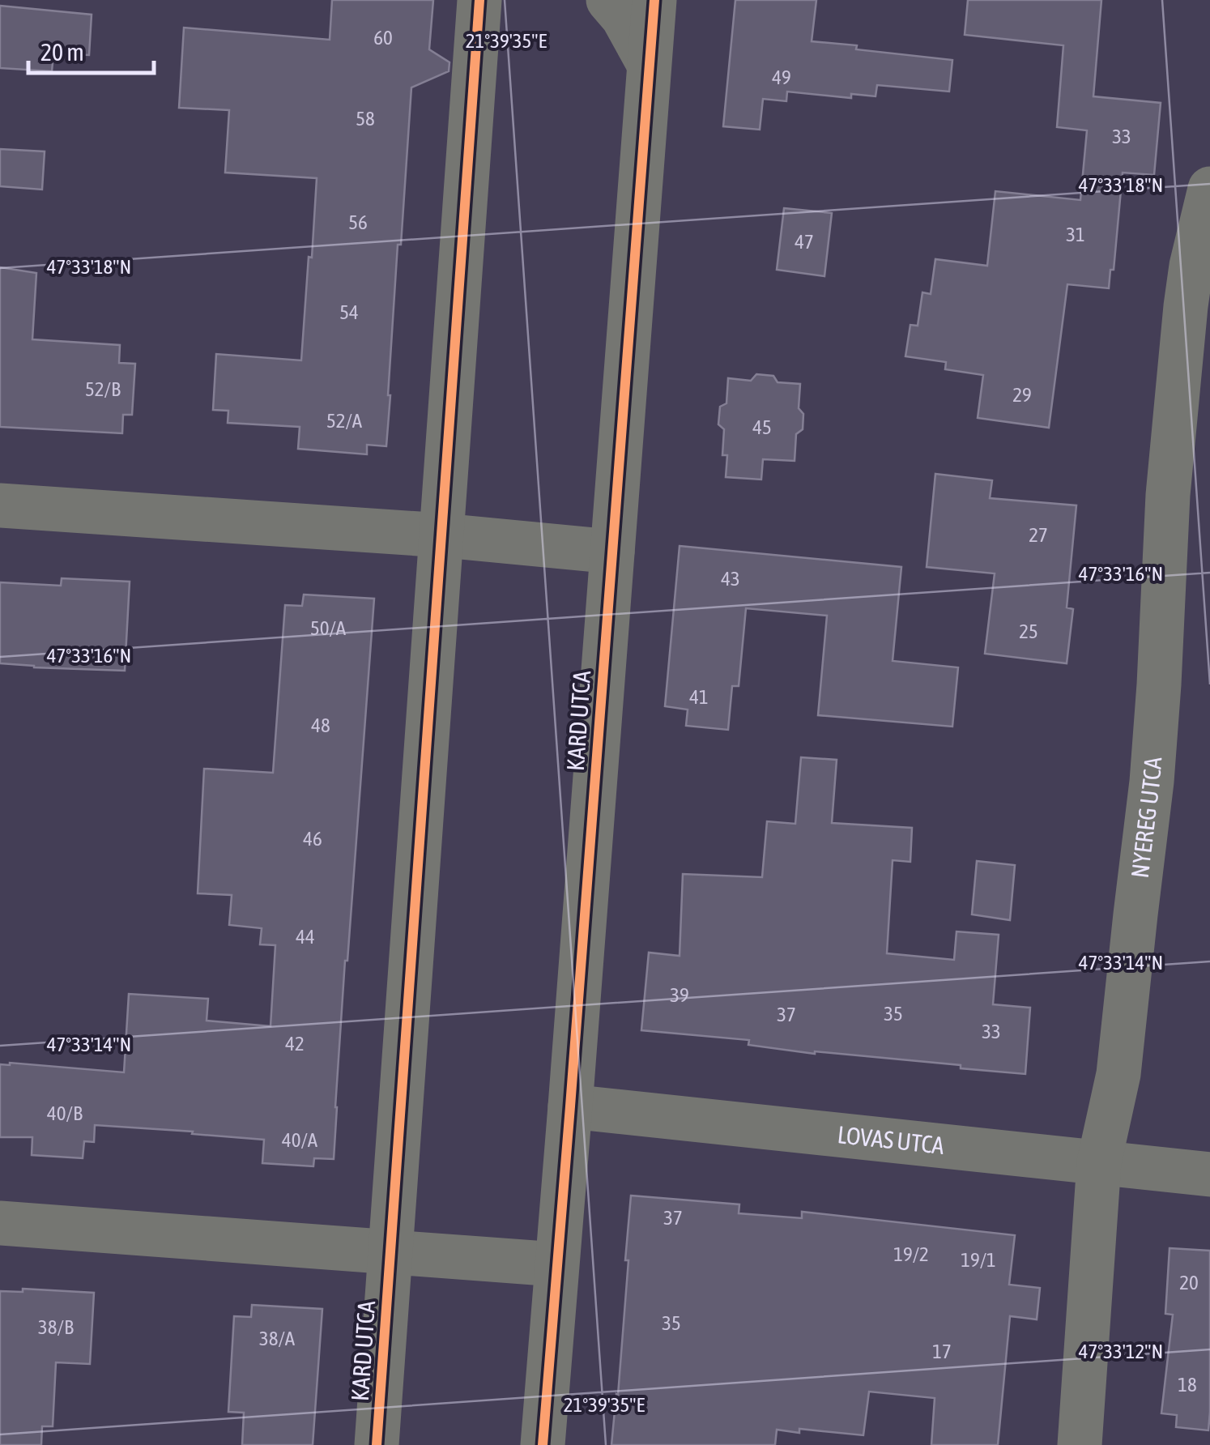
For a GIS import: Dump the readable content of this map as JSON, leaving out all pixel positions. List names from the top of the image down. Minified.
{"streets":{"street":["KARD UTCA","NYEREG UTCA","LOVAS UTCA"]},"crossings":[["KARD UTCA","LOVAS UTCA"],["NYEREG UTCA","LOVAS UTCA"]],"house_numbers":["60","49","58","33","56","31","47","54","52/B","29","52/A","45","27","43","50/A","25","41","48","46","44","39","35","37","33","42","40/B","40/A","37","19/2","19/1","20","35","38/B","38/A","17","18"],"scale_bar":"20 m","coordinates":["21°39'35\"E","47°33'18\"N","47°33'16\"N","47°33'14\"N","47°33'12\"N"]}
